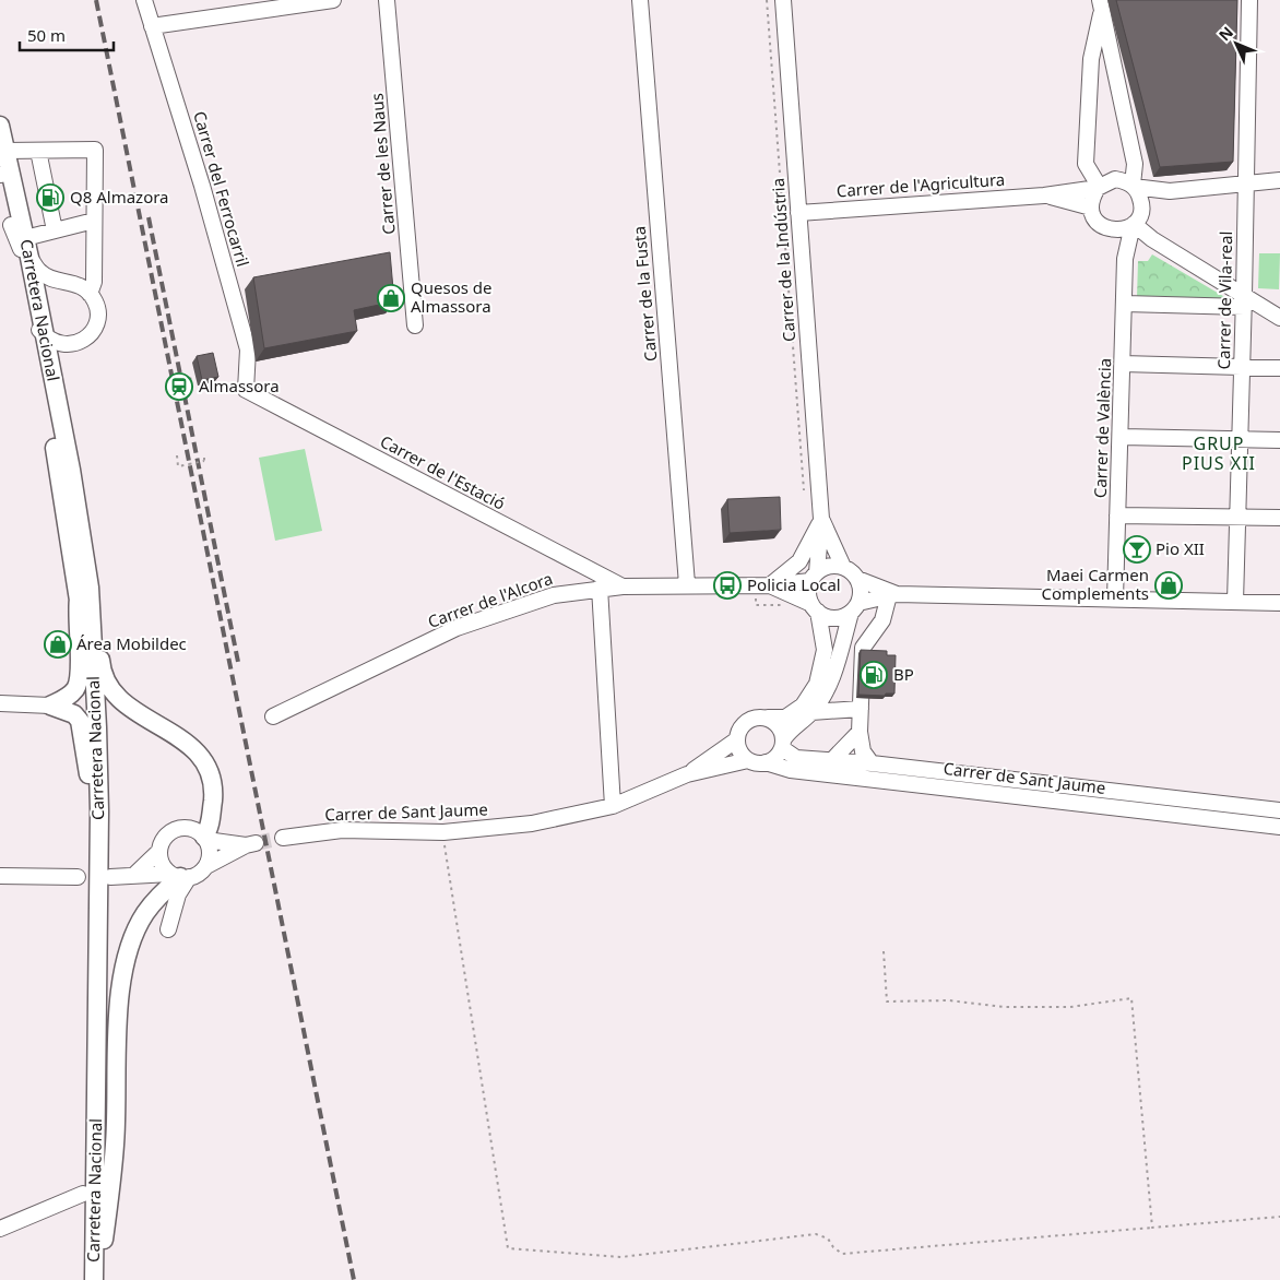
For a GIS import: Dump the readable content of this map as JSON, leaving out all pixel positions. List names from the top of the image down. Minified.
{"streets":{"main road":["Carretera Nacional"],"street":["Carrer de les Naus","Carrer de l'Agricultura","Carrer del Ferrocarril","Carrer de la Indústria","Carrer de la Fusta","Carrer de Vila-real","Carrer de València","Carrer de l'Estació","Carrer de l'Alcora","Carrer de Sant Jaume"]},"crossings":[["Carrer de l'Agricultura","Carrer de la Indústria"],["Carrer de l'Agricultura","Carrer de València"],["Carrer del Ferrocarril","Carrer de l'Estació"],["Carrer de la Indústria","Carrer de l'Alcora"],["Carrer de la Fusta","Carrer de l'Alcora"],["Carrer de l'Estació","Carrer de l'Alcora"]],"districts":["GRUP PIUS XII"],"places":{"fuel station":["Q8 Almazora","BP"],"shop":["Quesos de Almassora","Maei Carmen Complements","Área Mobildec"],"station":["Almassora"],"bar":["Pio XII"],"bus stop":["Policia Local"]},"scale_bar":"50 m","north":"top left"}
